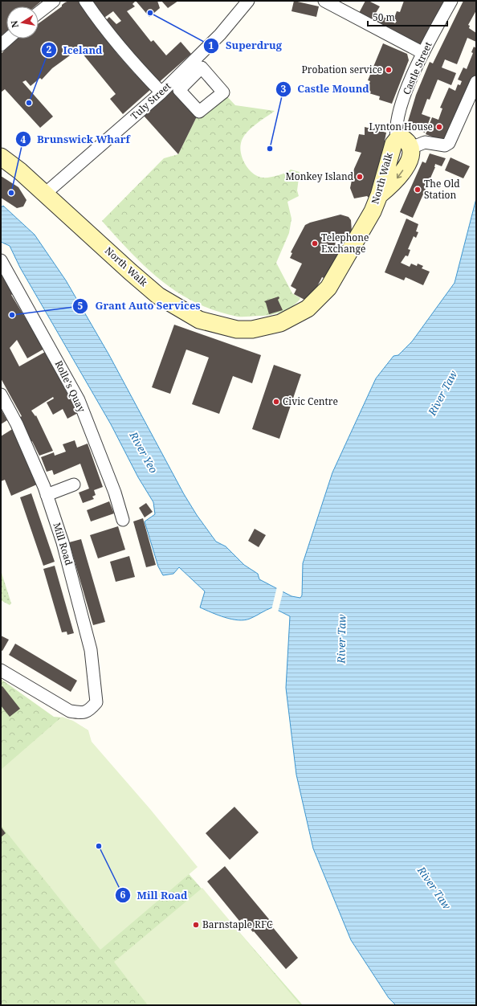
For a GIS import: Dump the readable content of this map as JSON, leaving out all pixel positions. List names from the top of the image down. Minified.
{"streets":{"street":["Castle Street","Tuly Street","North Walk","Rolle's Quay","Mill Road"]},"crossings":[["Castle Street","North Walk"],["Tuly Street","North Walk"]],"water":["River Taw","River Yeo"],"places":["Superdrug","Probation service","Iceland","Lynton House","Castle Mound","Monkey Island","The Old Station","Brunswick Wharf","Telephone Exchange","Grant Auto Services","Civic Centre","Mill Road","Barnstaple RFC"],"scale_bar":"50 m","north":"left"}
